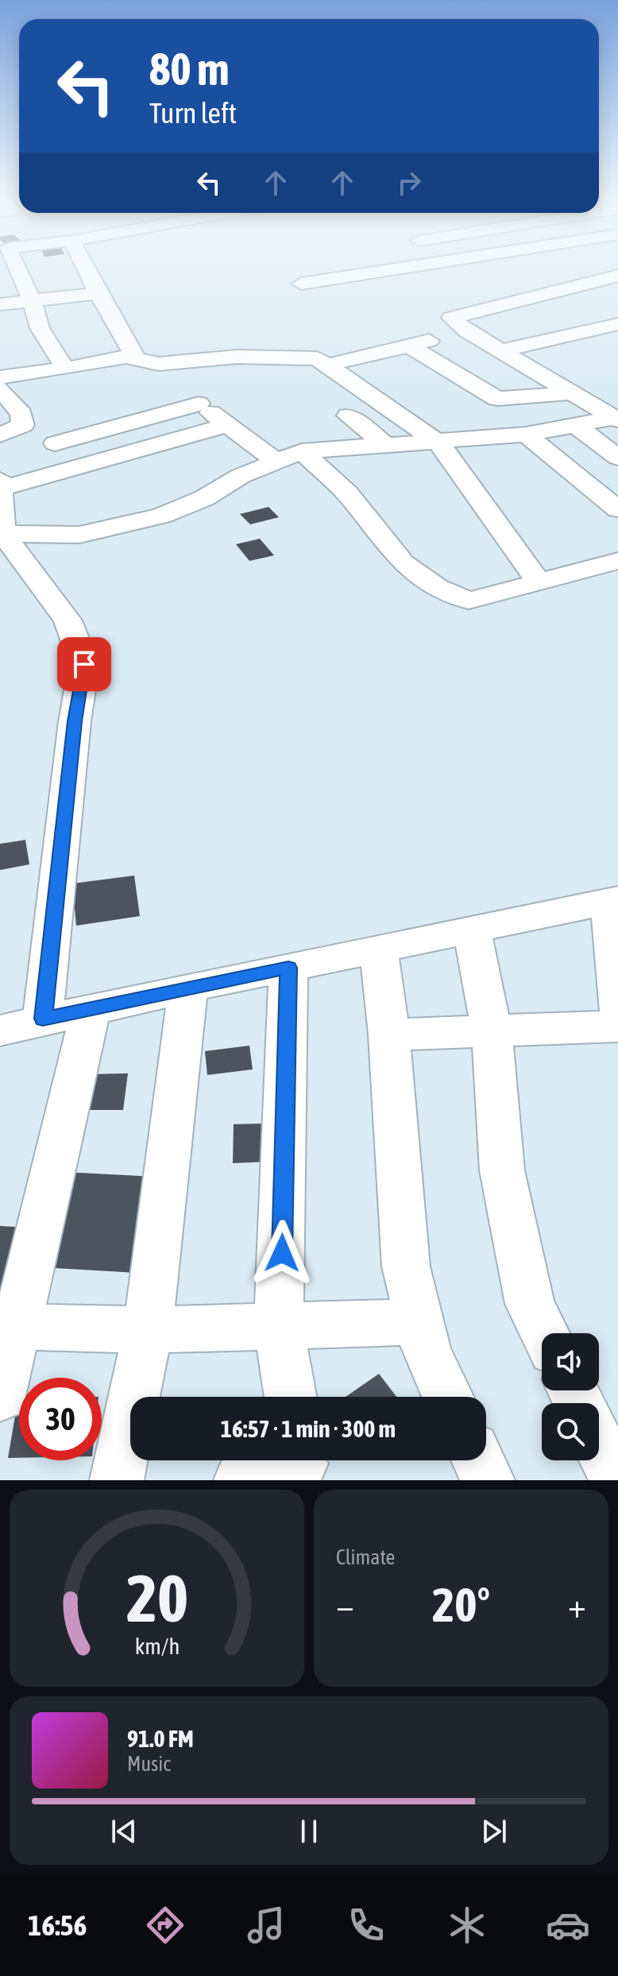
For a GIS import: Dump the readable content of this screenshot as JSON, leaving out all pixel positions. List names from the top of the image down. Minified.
{"page":{"turn":["80 m","Turn left"],"limit":"30","trip":"16:57 · 1 min · 300 m","tile":"Climate","heat":["−","20°","+"],"song":["91.0 FM","Music"],"tabs":"16:56","gauge":["20","km/h"]}}
